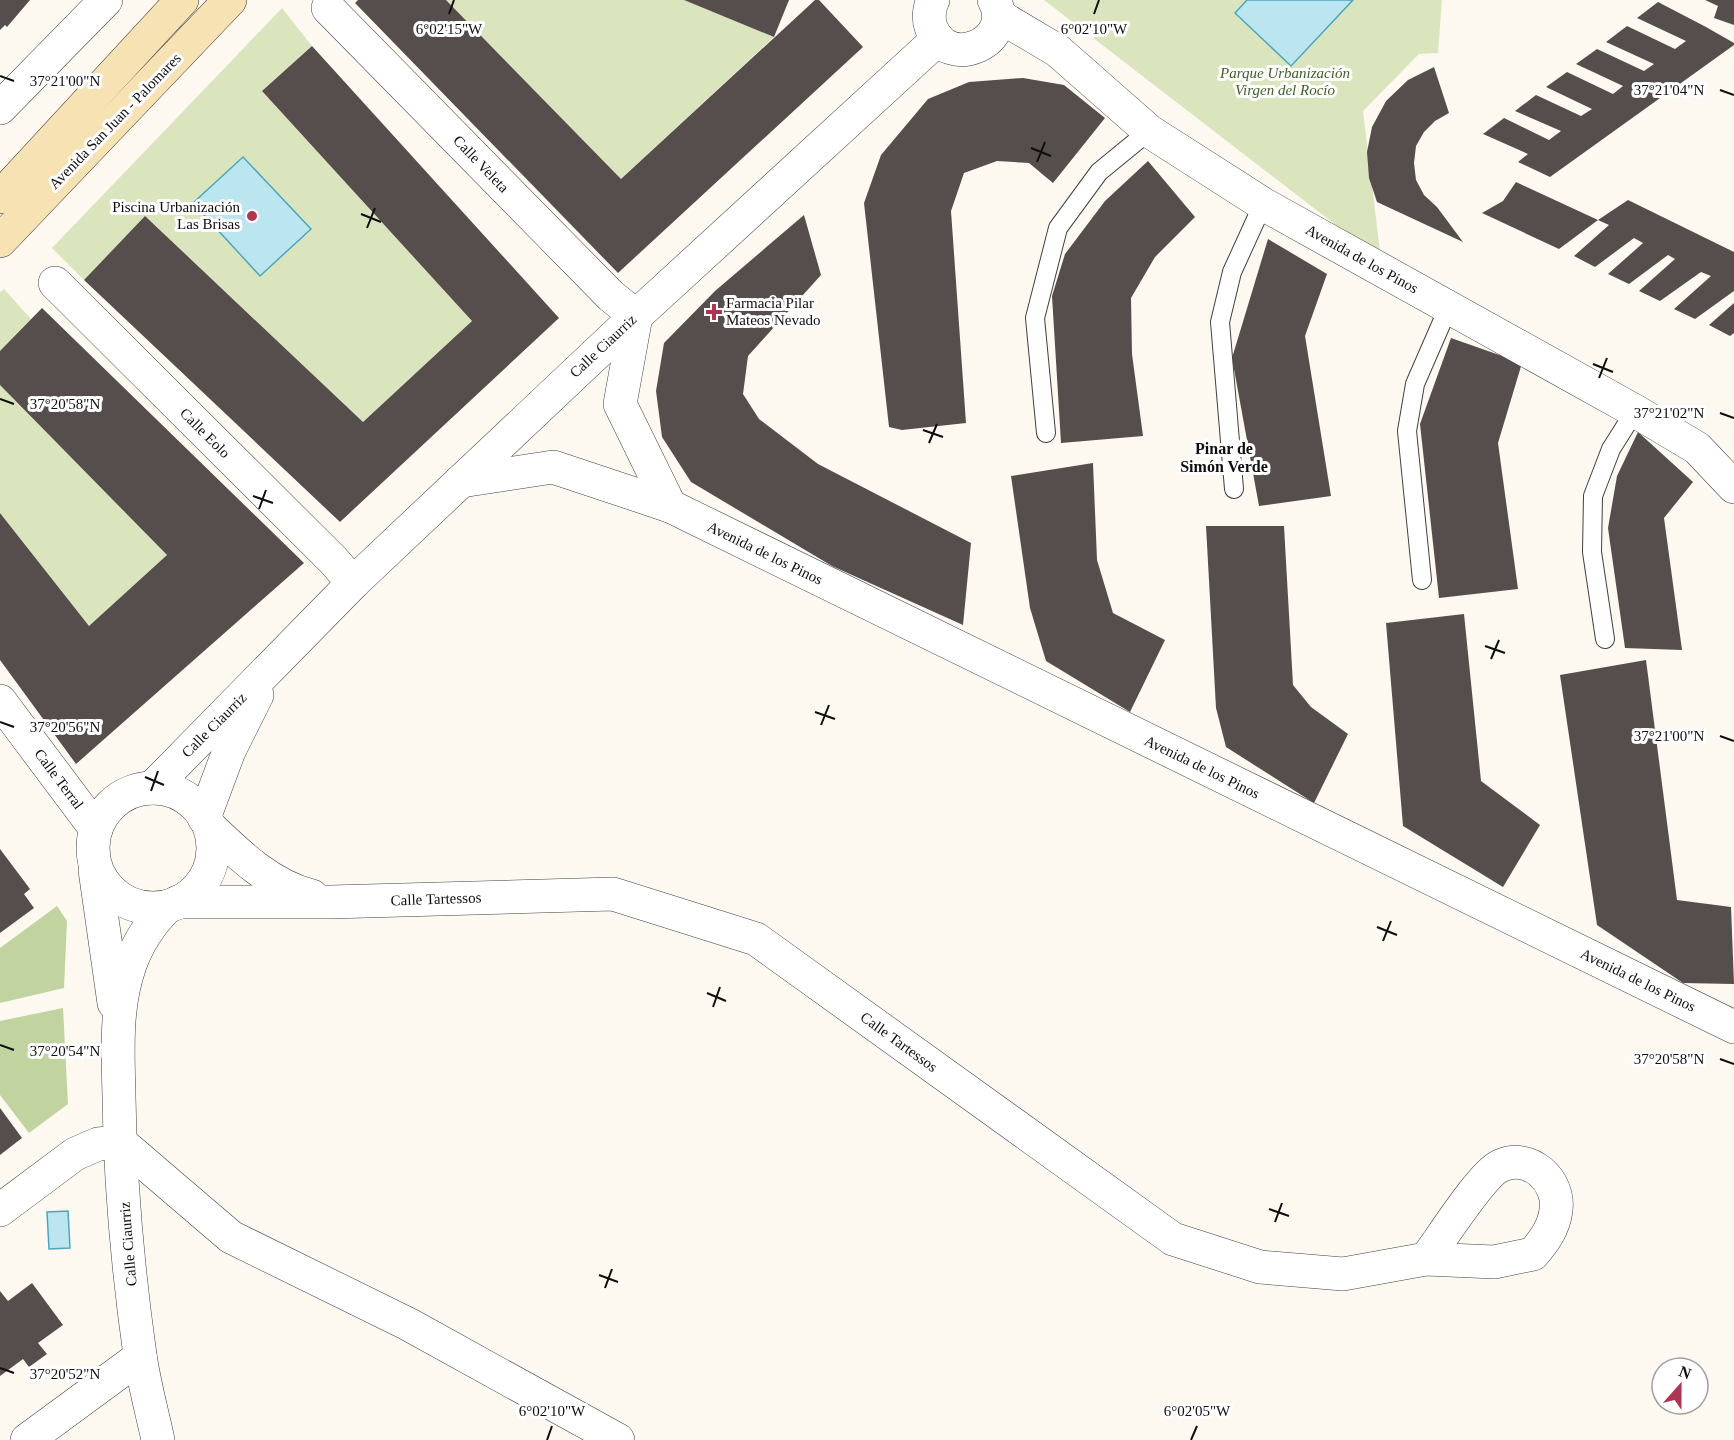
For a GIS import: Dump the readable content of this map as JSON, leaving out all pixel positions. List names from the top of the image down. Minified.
{"streets":{"street":["Avenida San Juan - Palomares","Calle Veleta","Avenida de los Pinos","Calle Ciaurriz","Calle Eolo","Calle Terral","Calle Tartessos"]},"crossings":[["Calle Veleta","Calle Ciaurriz"],["Avenida de los Pinos","Calle Ciaurriz"],["Calle Ciaurriz","Calle Eolo"],["Calle Ciaurriz","Calle Terral"],["Calle Ciaurriz","Calle Tartessos"],["Calle Terral","Calle Tartessos"]],"districts":["Pinar de Simón Verde"],"parks":["Parque Urbanización Virgen del Rocío"],"places":{"other":["Piscina Urbanización Las Brisas"],"health":["Farmacia Pilar Mateos Nevado"]},"north":"top","coordinates":["6°02'10\"W","6°02'15\"W","37°21'00\"N","37°21'04\"N","37°20'58\"N","37°21'02\"N","37°20'56\"N","37°20'54\"N","37°20'52\"N","6°02'05\"W"]}
